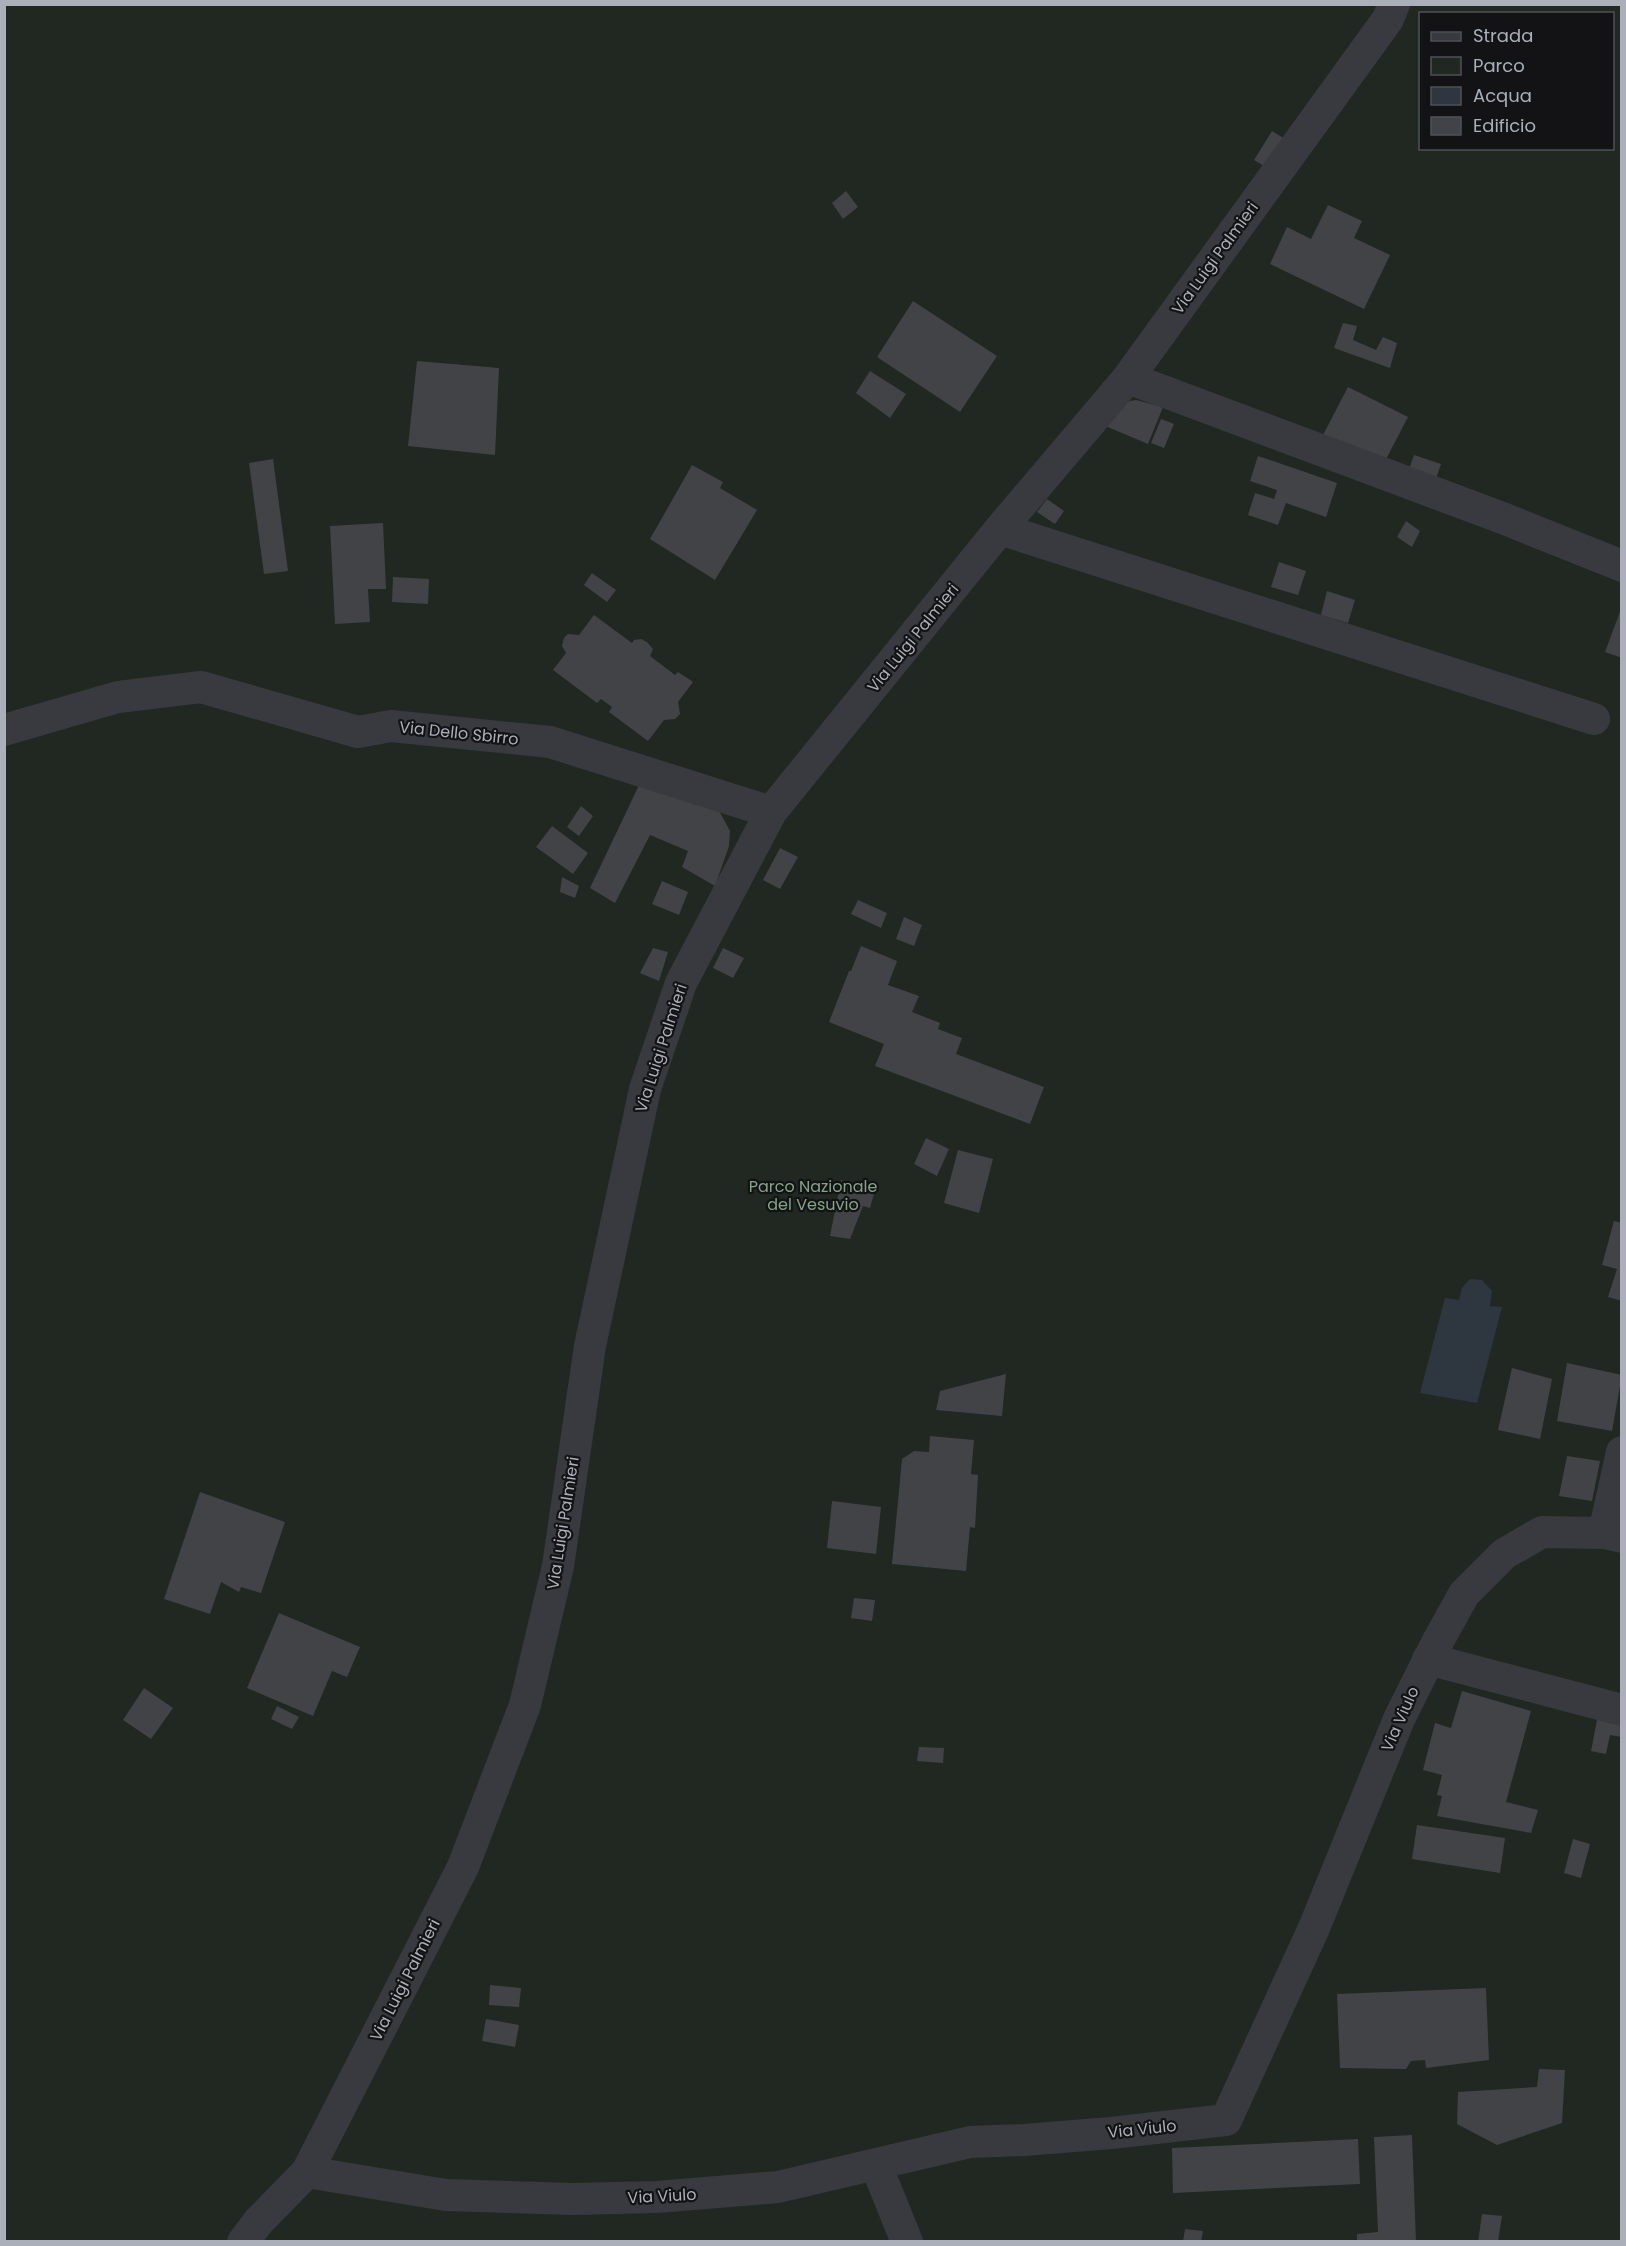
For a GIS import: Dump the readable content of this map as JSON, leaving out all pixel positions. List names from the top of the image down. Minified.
{"streets":{"street":["Via Luigi Palmieri","Via Dello Sbirro","Via Viulo"]},"crossings":[["Via Luigi Palmieri","Via Dello Sbirro"],["Via Luigi Palmieri","Via Viulo"]],"parks":["Parco Nazionale del Vesuvio"],"legend":["Strada","Parco","Acqua","Edificio"]}
